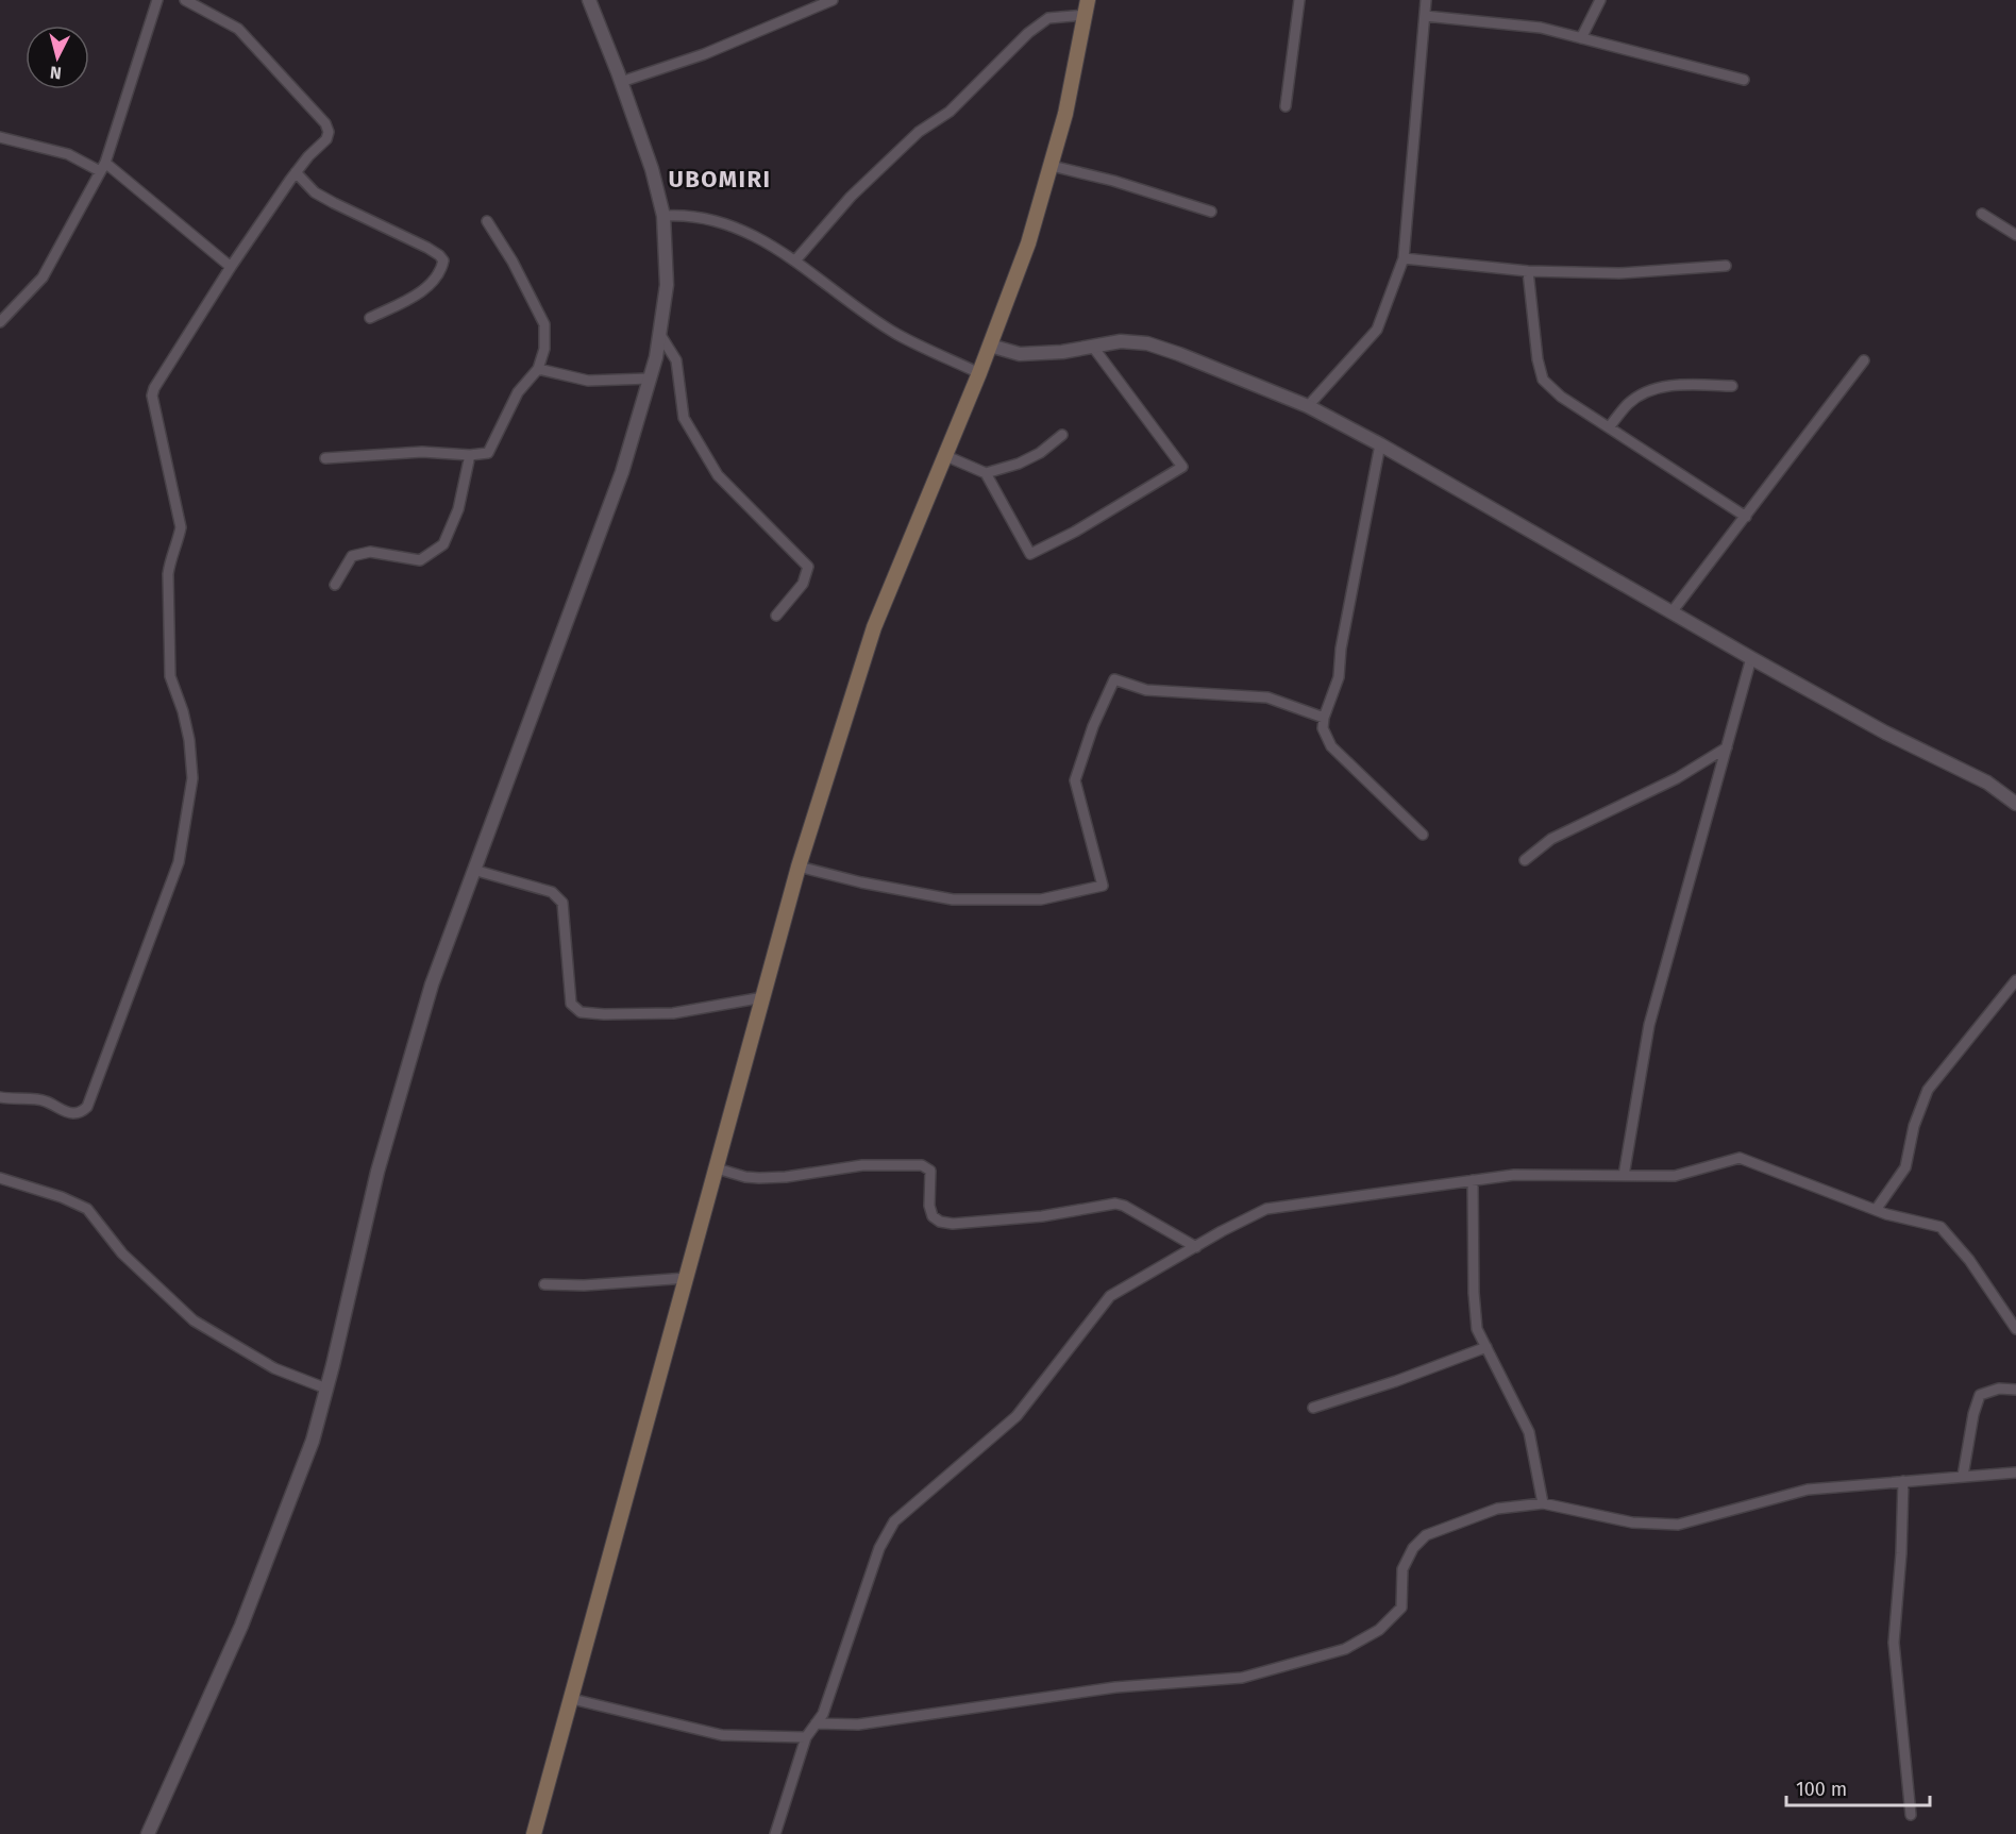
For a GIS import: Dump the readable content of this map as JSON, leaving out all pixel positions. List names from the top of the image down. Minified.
{"districts":["UBOMIRI"],"scale_bar":"100 m","north":"bottom"}
